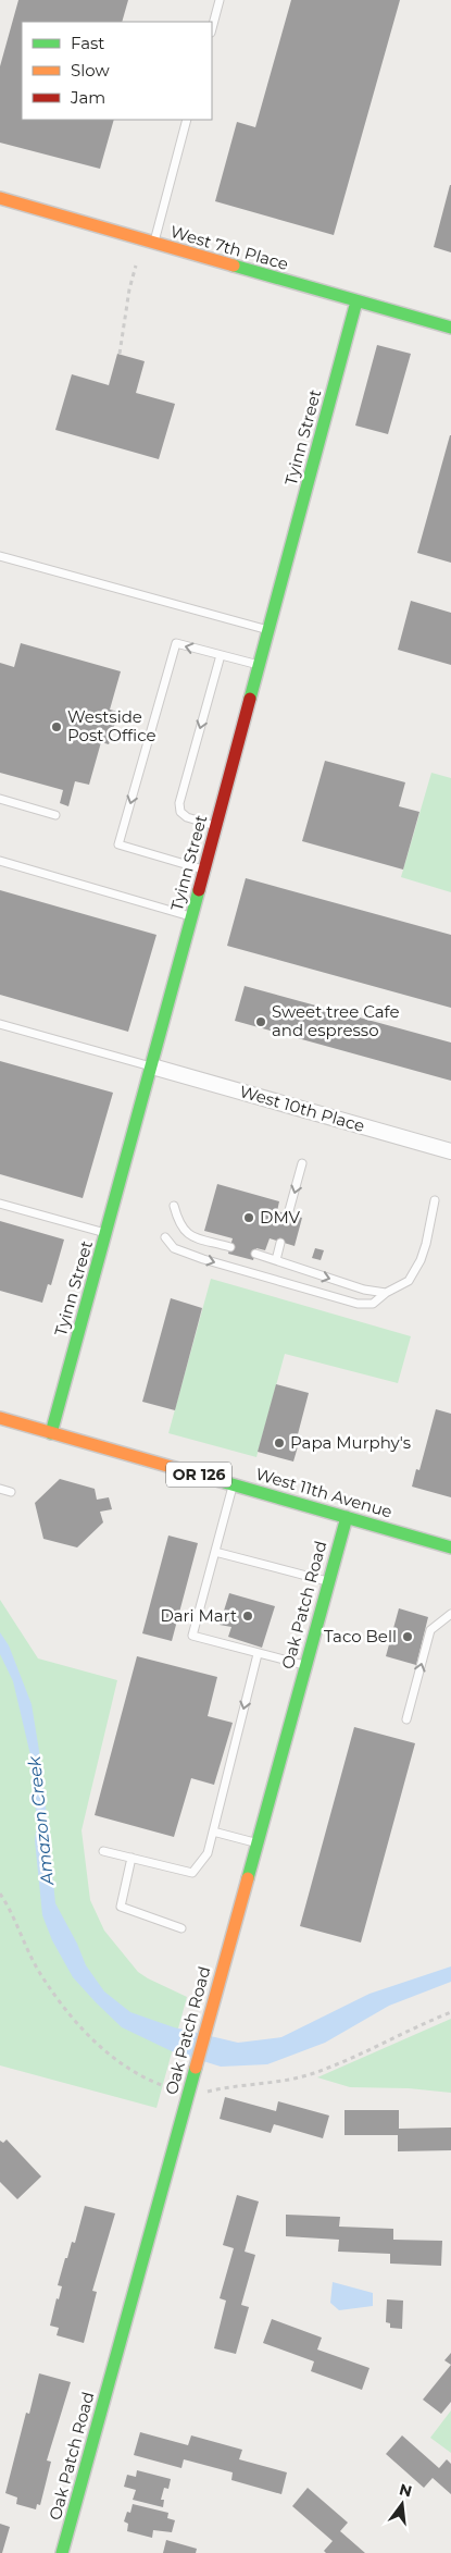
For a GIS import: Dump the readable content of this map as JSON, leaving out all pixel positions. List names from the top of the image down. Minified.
{"streets":{"street":["West 7th Place","Tyinn Street","West 10th Place","OR 126","West 11th Avenue","Oak Patch Road"]},"crossings":[["West 7th Place","Tyinn Street"],["Tyinn Street","West 10th Place"],["Tyinn Street","West 11th Avenue"],["West 11th Avenue","Oak Patch Road"]],"water":["Amazon Creek"],"places":["Westside Post Office","Sweet tree Cafe and espresso","DMV","Papa Murphy's","Dari Mart","Taco Bell"],"legend":["Fast","Slow","Jam"],"north":"top"}
